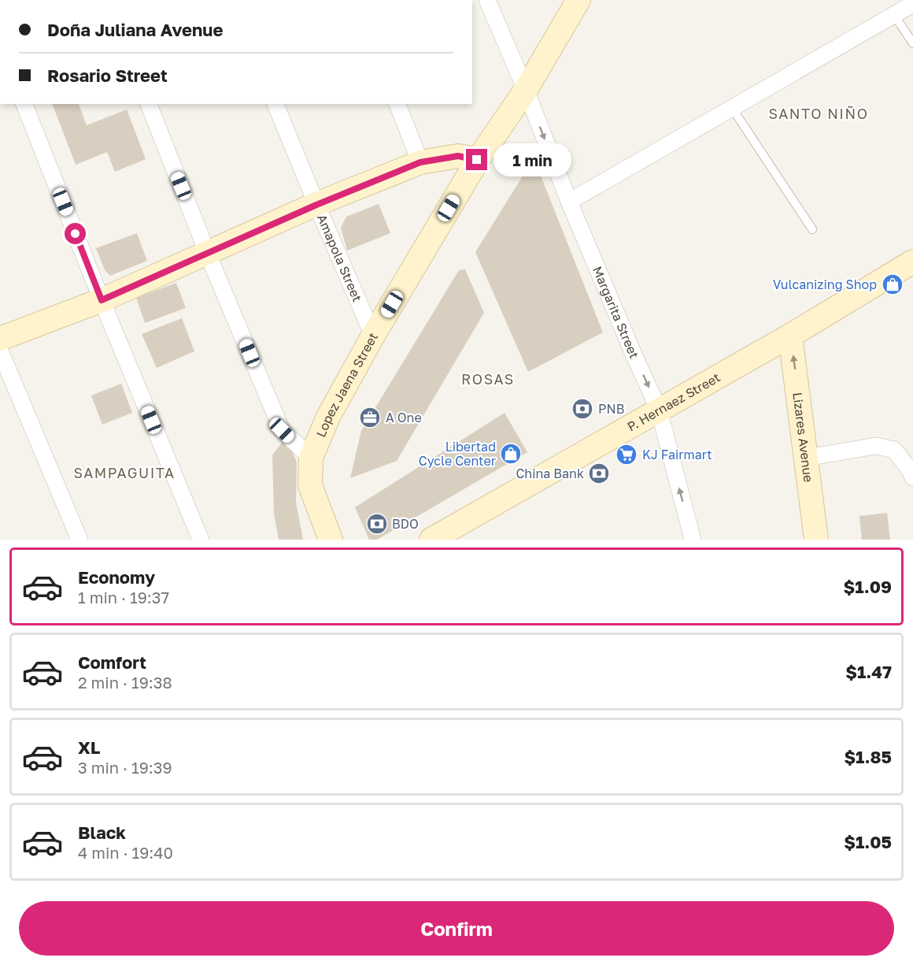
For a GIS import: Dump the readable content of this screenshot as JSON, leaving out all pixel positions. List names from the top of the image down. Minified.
{"streets":{"main road":["Lopez Jaena Street","P. Hernaez Street","Lizares Avenue"],"street":["Amapola Street","Margarita Street"]},"crossings":[["Amapola Street","Lopez Jaena Street"],["Margarita Street","Lopez Jaena Street"],["Margarita Street","P. Hernaez Street"],["P. Hernaez Street","Lizares Avenue"]],"one_way":["Lizares Avenue"],"districts":["SANTO NIÑO","ROSAS","SAMPAGUITA"],"places":{"shop":["Vulcanizing Shop","Libertad Cycle Center"],"bank":["PNB","China Bank","BDO"],"office":["A One"],"supermarket":["KJ Fairmart"]},"page":{"banner":["Doña Juliana Avenue","Rosario Street"],"bubble":"1 min","list":[{"name":"Economy","note":"1 min · 19:37","value":"$1.09"},{"name":"Comfort","note":"2 min · 19:38","value":"$1.47"},{"name":"XL","note":"3 min · 19:39","value":"$1.85"},{"name":"Black","note":"4 min · 19:40","value":"$1.05"}],"buttons":"Confirm"}}
